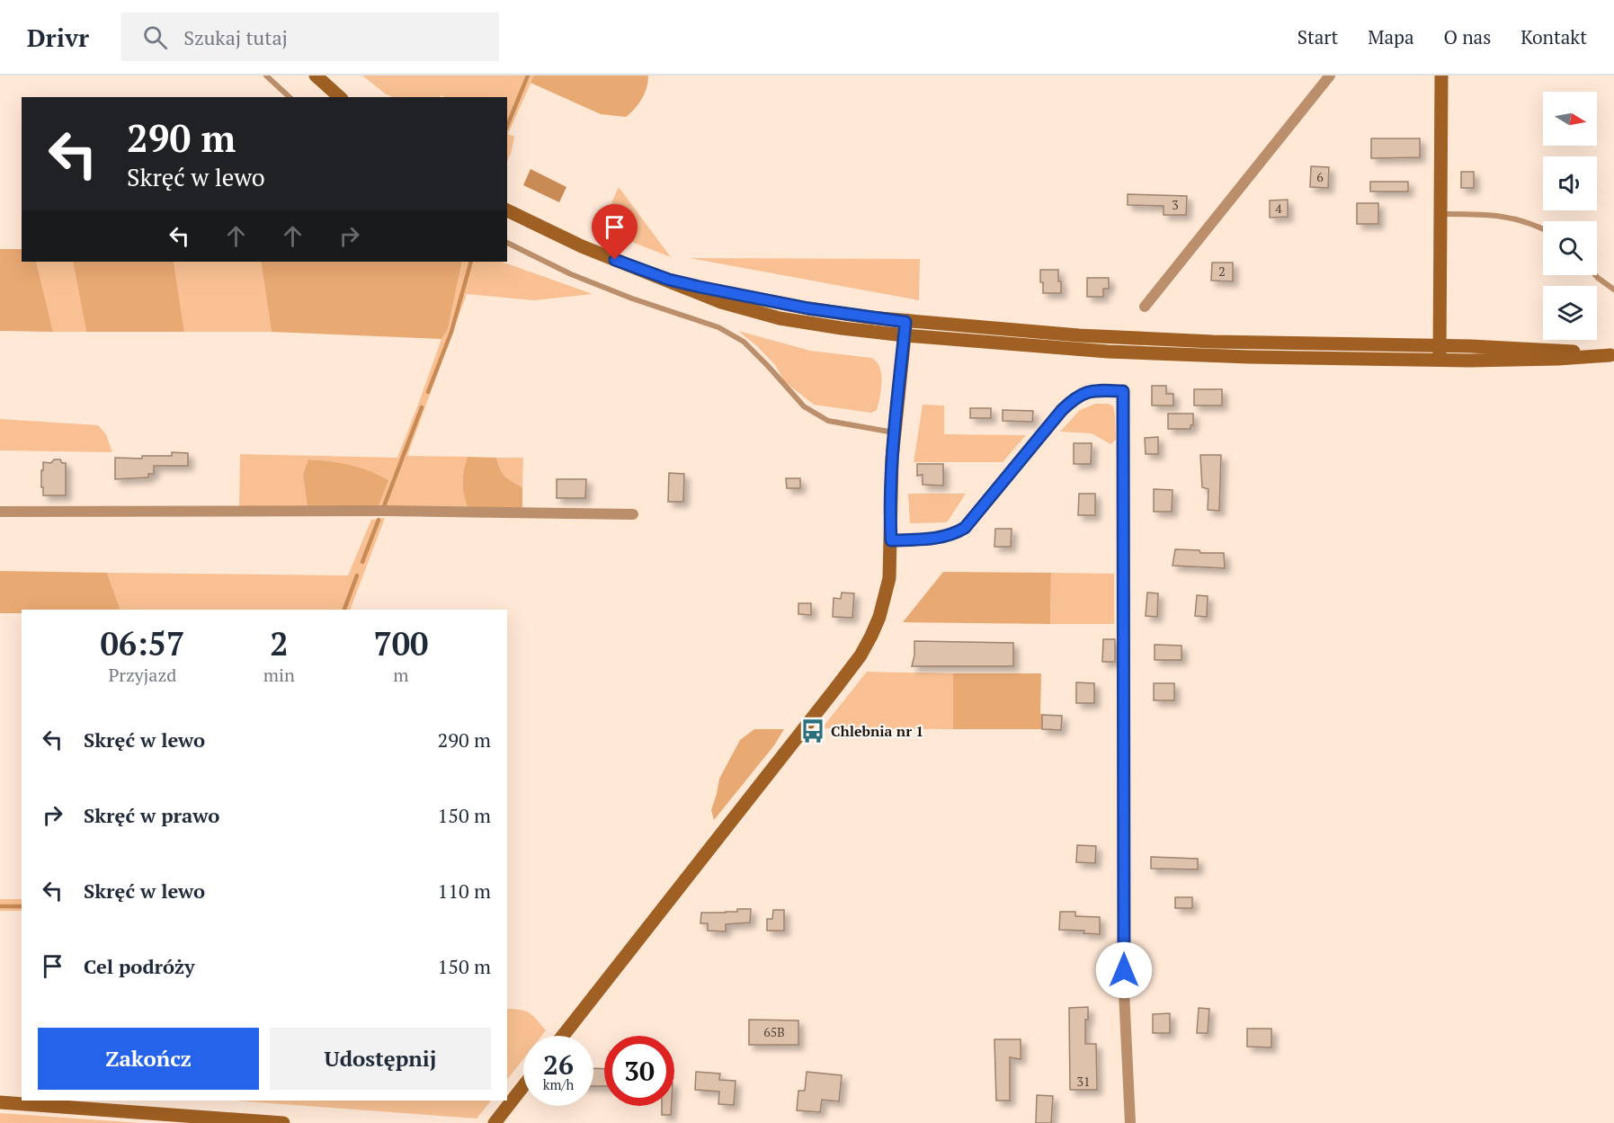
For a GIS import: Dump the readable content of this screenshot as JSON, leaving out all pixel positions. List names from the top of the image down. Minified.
{"places":{"bus stop":["Chlebnia nr 1"]},"house_numbers":["6","3","4","2","65B","31"],"north":"right","page":{"header":"Drivr","search":"Szukaj tutaj","nav":["Start","Mapa","O nas","Kontakt"],"turn":["290 m","Skręć w lewo"],"eta":["06:57","Przyjazd","2","min","700","m"],"list":[{"name":"Skręć w lewo","value":"290 m"},{"name":"Skręć w prawo","value":"150 m"},{"name":"Skręć w lewo","value":"110 m"},{"name":"Cel podróży","value":"150 m"}],"buttons":["Zakończ","Udostępnij"],"speed":"26 km/h","limit":"30"}}
